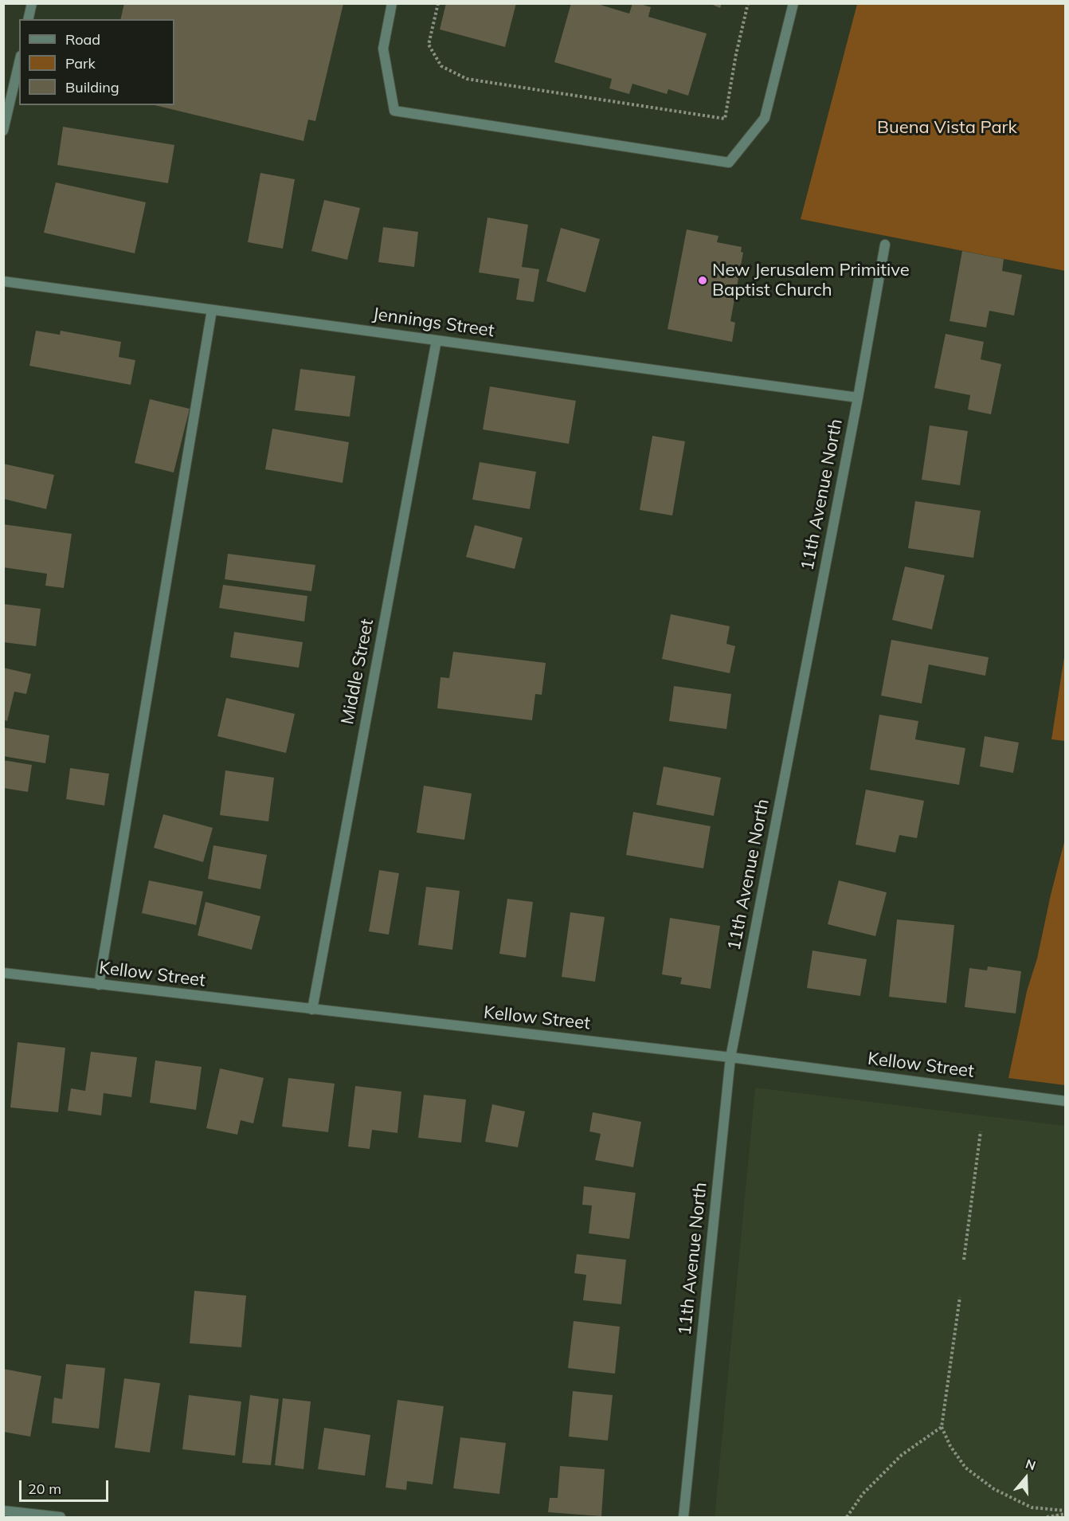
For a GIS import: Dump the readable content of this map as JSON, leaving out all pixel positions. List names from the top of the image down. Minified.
{"streets":{"street":["Jennings Street","11th Avenue North","Middle Street","Kellow Street"]},"crossings":[["Jennings Street","11th Avenue North"],["Jennings Street","Middle Street"],["11th Avenue North","Kellow Street"],["Middle Street","Kellow Street"]],"parks":["Buena Vista Park"],"places":["New Jerusalem Primitive Baptist Church"],"legend":["Road","Park","Building"],"scale_bar":"20 m","north":"top"}
